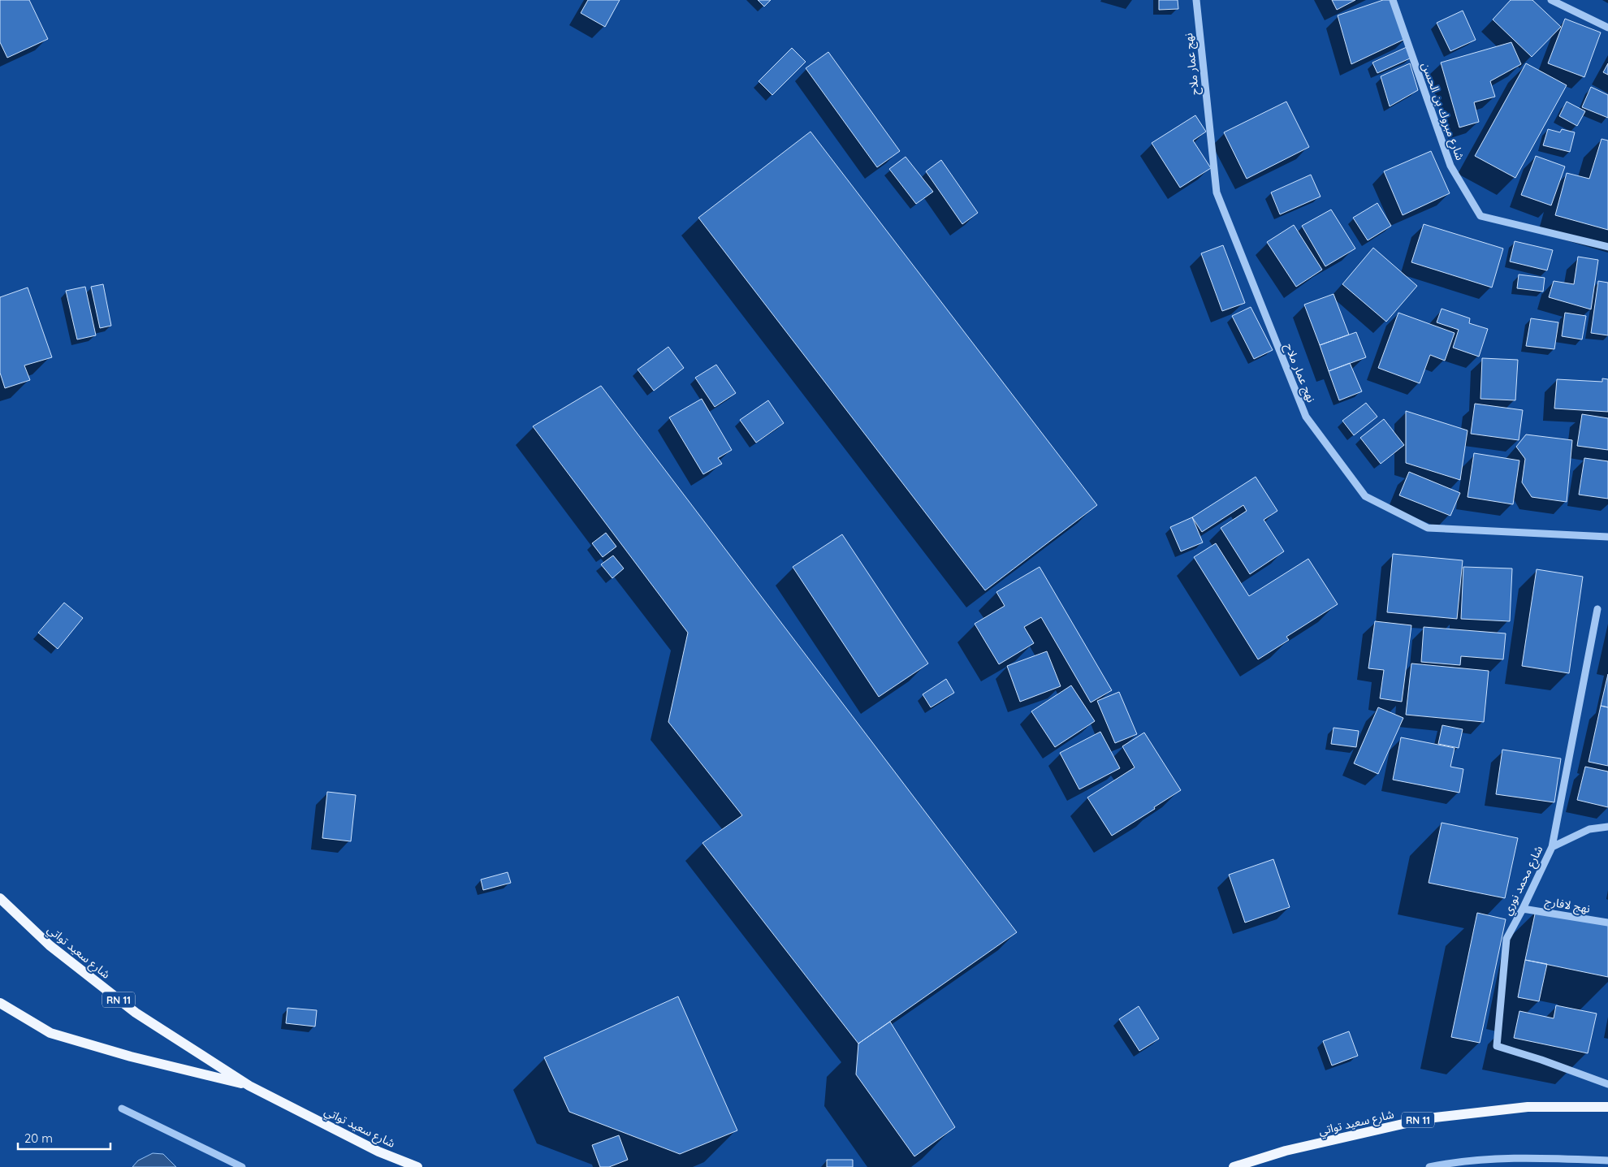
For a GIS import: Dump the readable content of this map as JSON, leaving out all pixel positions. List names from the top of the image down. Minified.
{"streets":{"main road":["شارع سعيد تواتي","RN 11"],"street":["نهج عمار ملاح","شارع مبروك بن الحسن","شارع محمد نوري","نهج لافارج"]},"crossings":[["شارع محمد نوري","نهج لافارج"]],"scale_bar":"20 m"}
